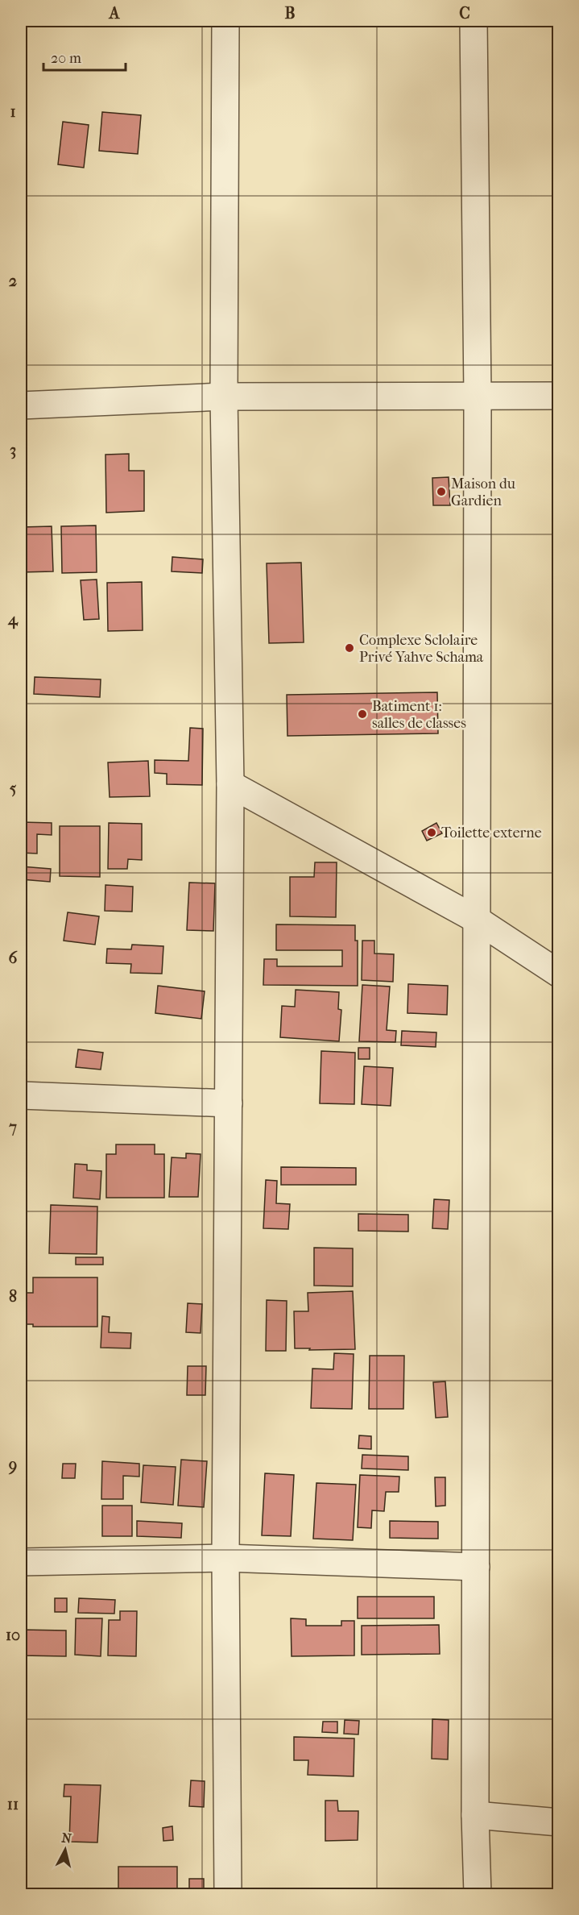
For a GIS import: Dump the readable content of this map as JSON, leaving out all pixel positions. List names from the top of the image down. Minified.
{"places":["Maison du Gardien","Complexe Sclolaire Privé Yahve Schama","Batiment 1: salles de classes","Toilette externe"],"scale_bar":"20 m","north":"top","grid":{"columns":["A","B","C"],"rows":["1","2","3","4","5","6","7","8","9","10","11"]}}
